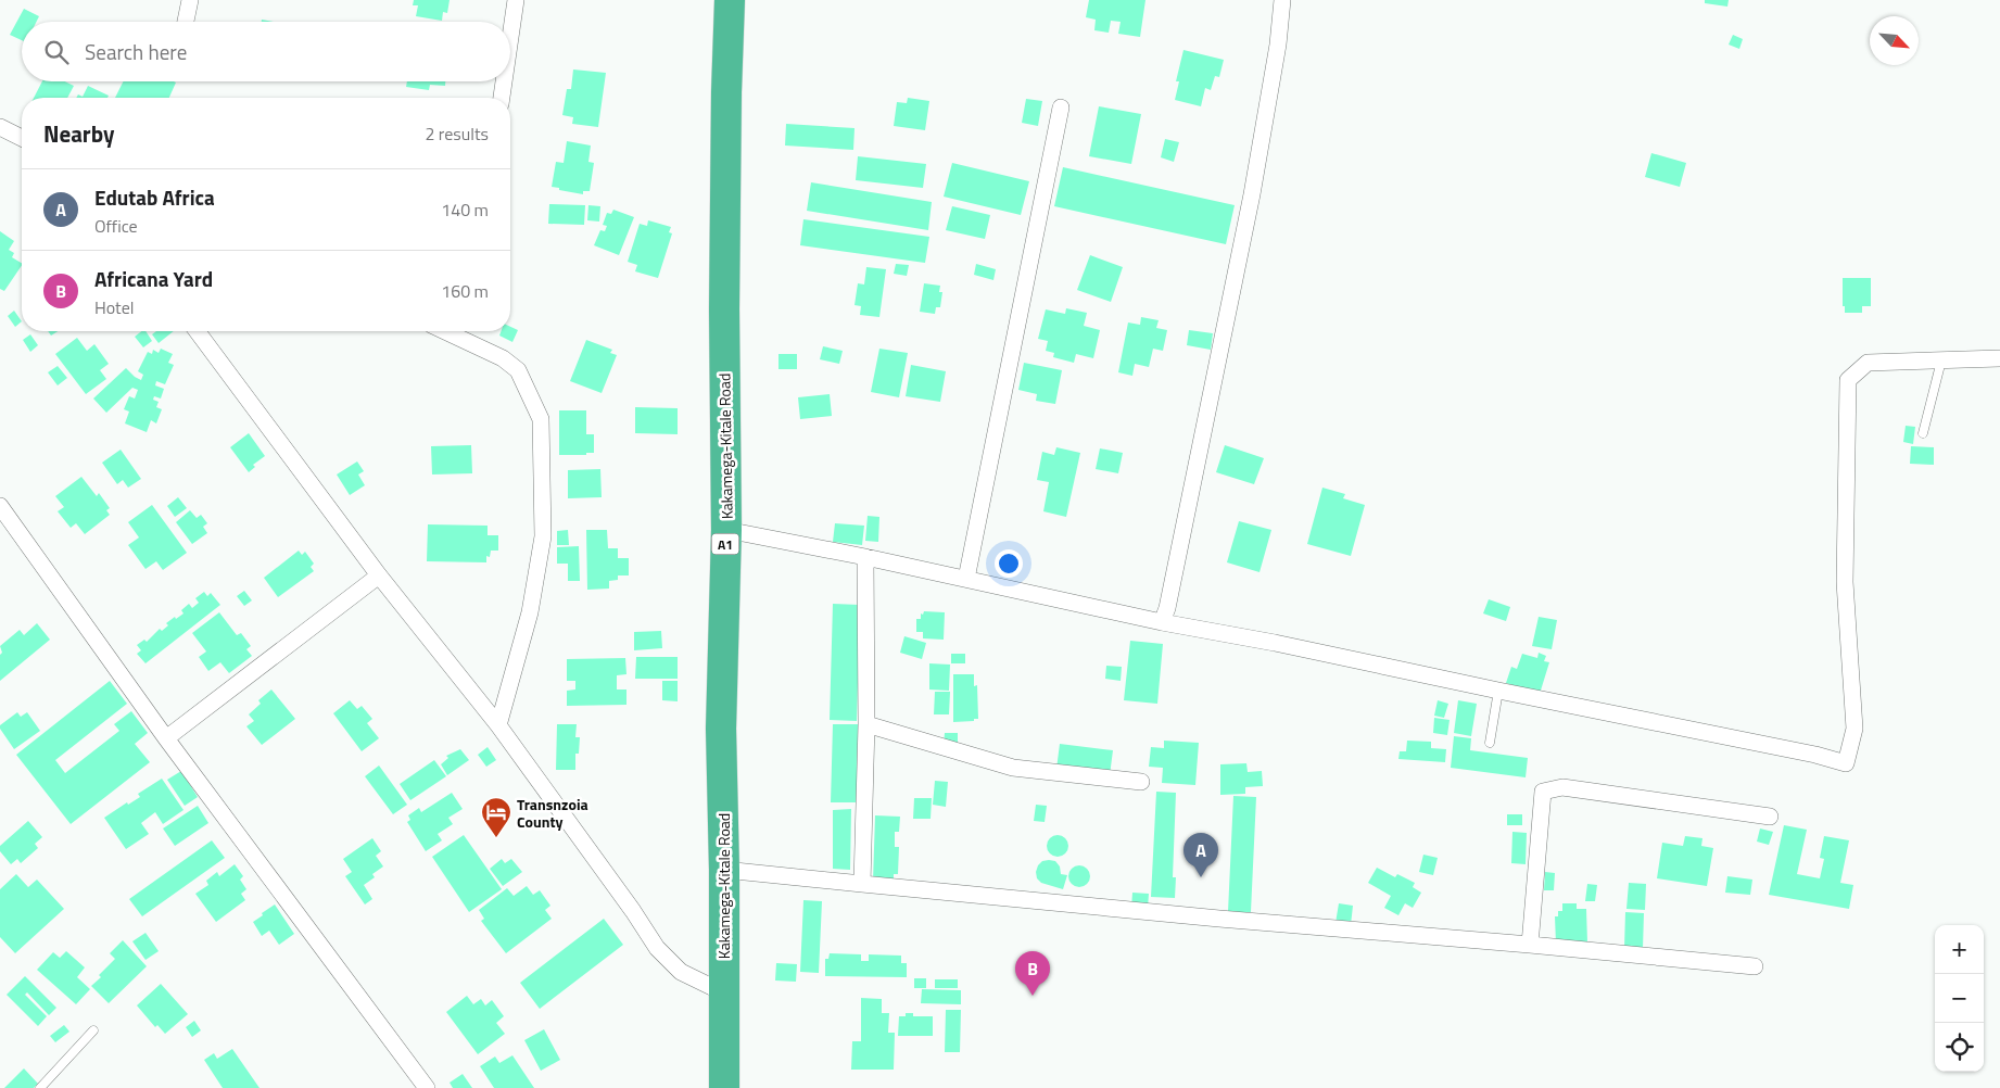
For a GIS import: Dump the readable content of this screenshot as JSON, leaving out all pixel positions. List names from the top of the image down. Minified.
{"streets":{"highway":["Kakamega-Kitale Road","A1"]},"places":{"hotel":["Transnzoia County"]},"north":"bottom right","page":{"search":"Search here","heading":["Nearby","2 results"],"list":[{"mark":"A","name":"Edutab Africa","note":"Office","value":"140 m"},{"mark":"B","name":"Africana Yard","note":"Hotel","value":"160 m"}],"pins":["A","B"],"map_buttons":["+","−"]}}
